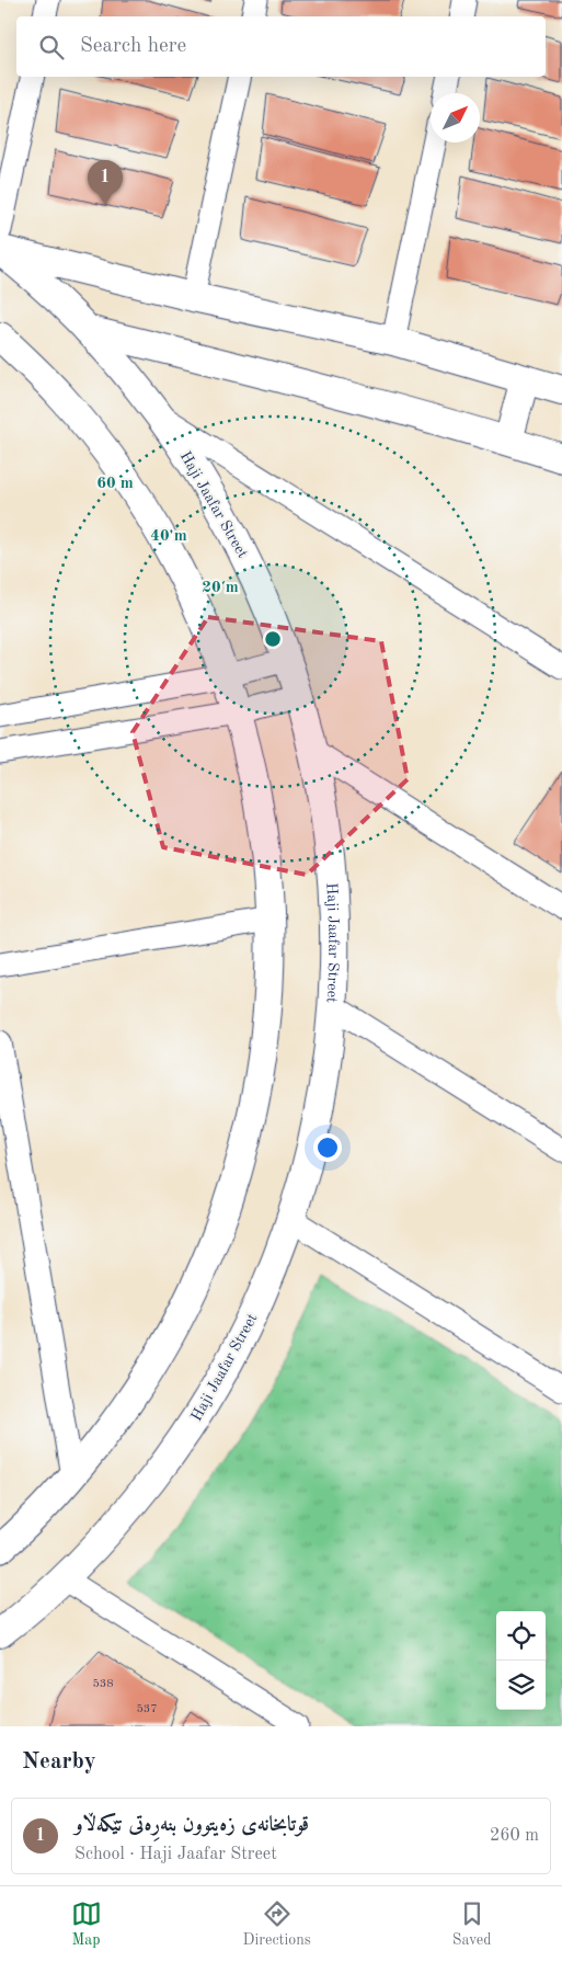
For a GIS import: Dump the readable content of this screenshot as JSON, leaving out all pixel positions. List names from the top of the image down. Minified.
{"streets":{"street":["Haji Jaafar Street"]},"house_numbers":["538","537"],"north":"top right","page":{"search":"Search here","pins":"1","heading":"Nearby","list":[{"mark":"1","name":"قوتابخانەی زەیتوون بنەرِەتی تێکەڵاو","note":"School · Haji Jaafar Street","value":"260 m"}],"nav":["Map","Directions","Saved"]},"rings":["60 m","40 m","20 m"]}
